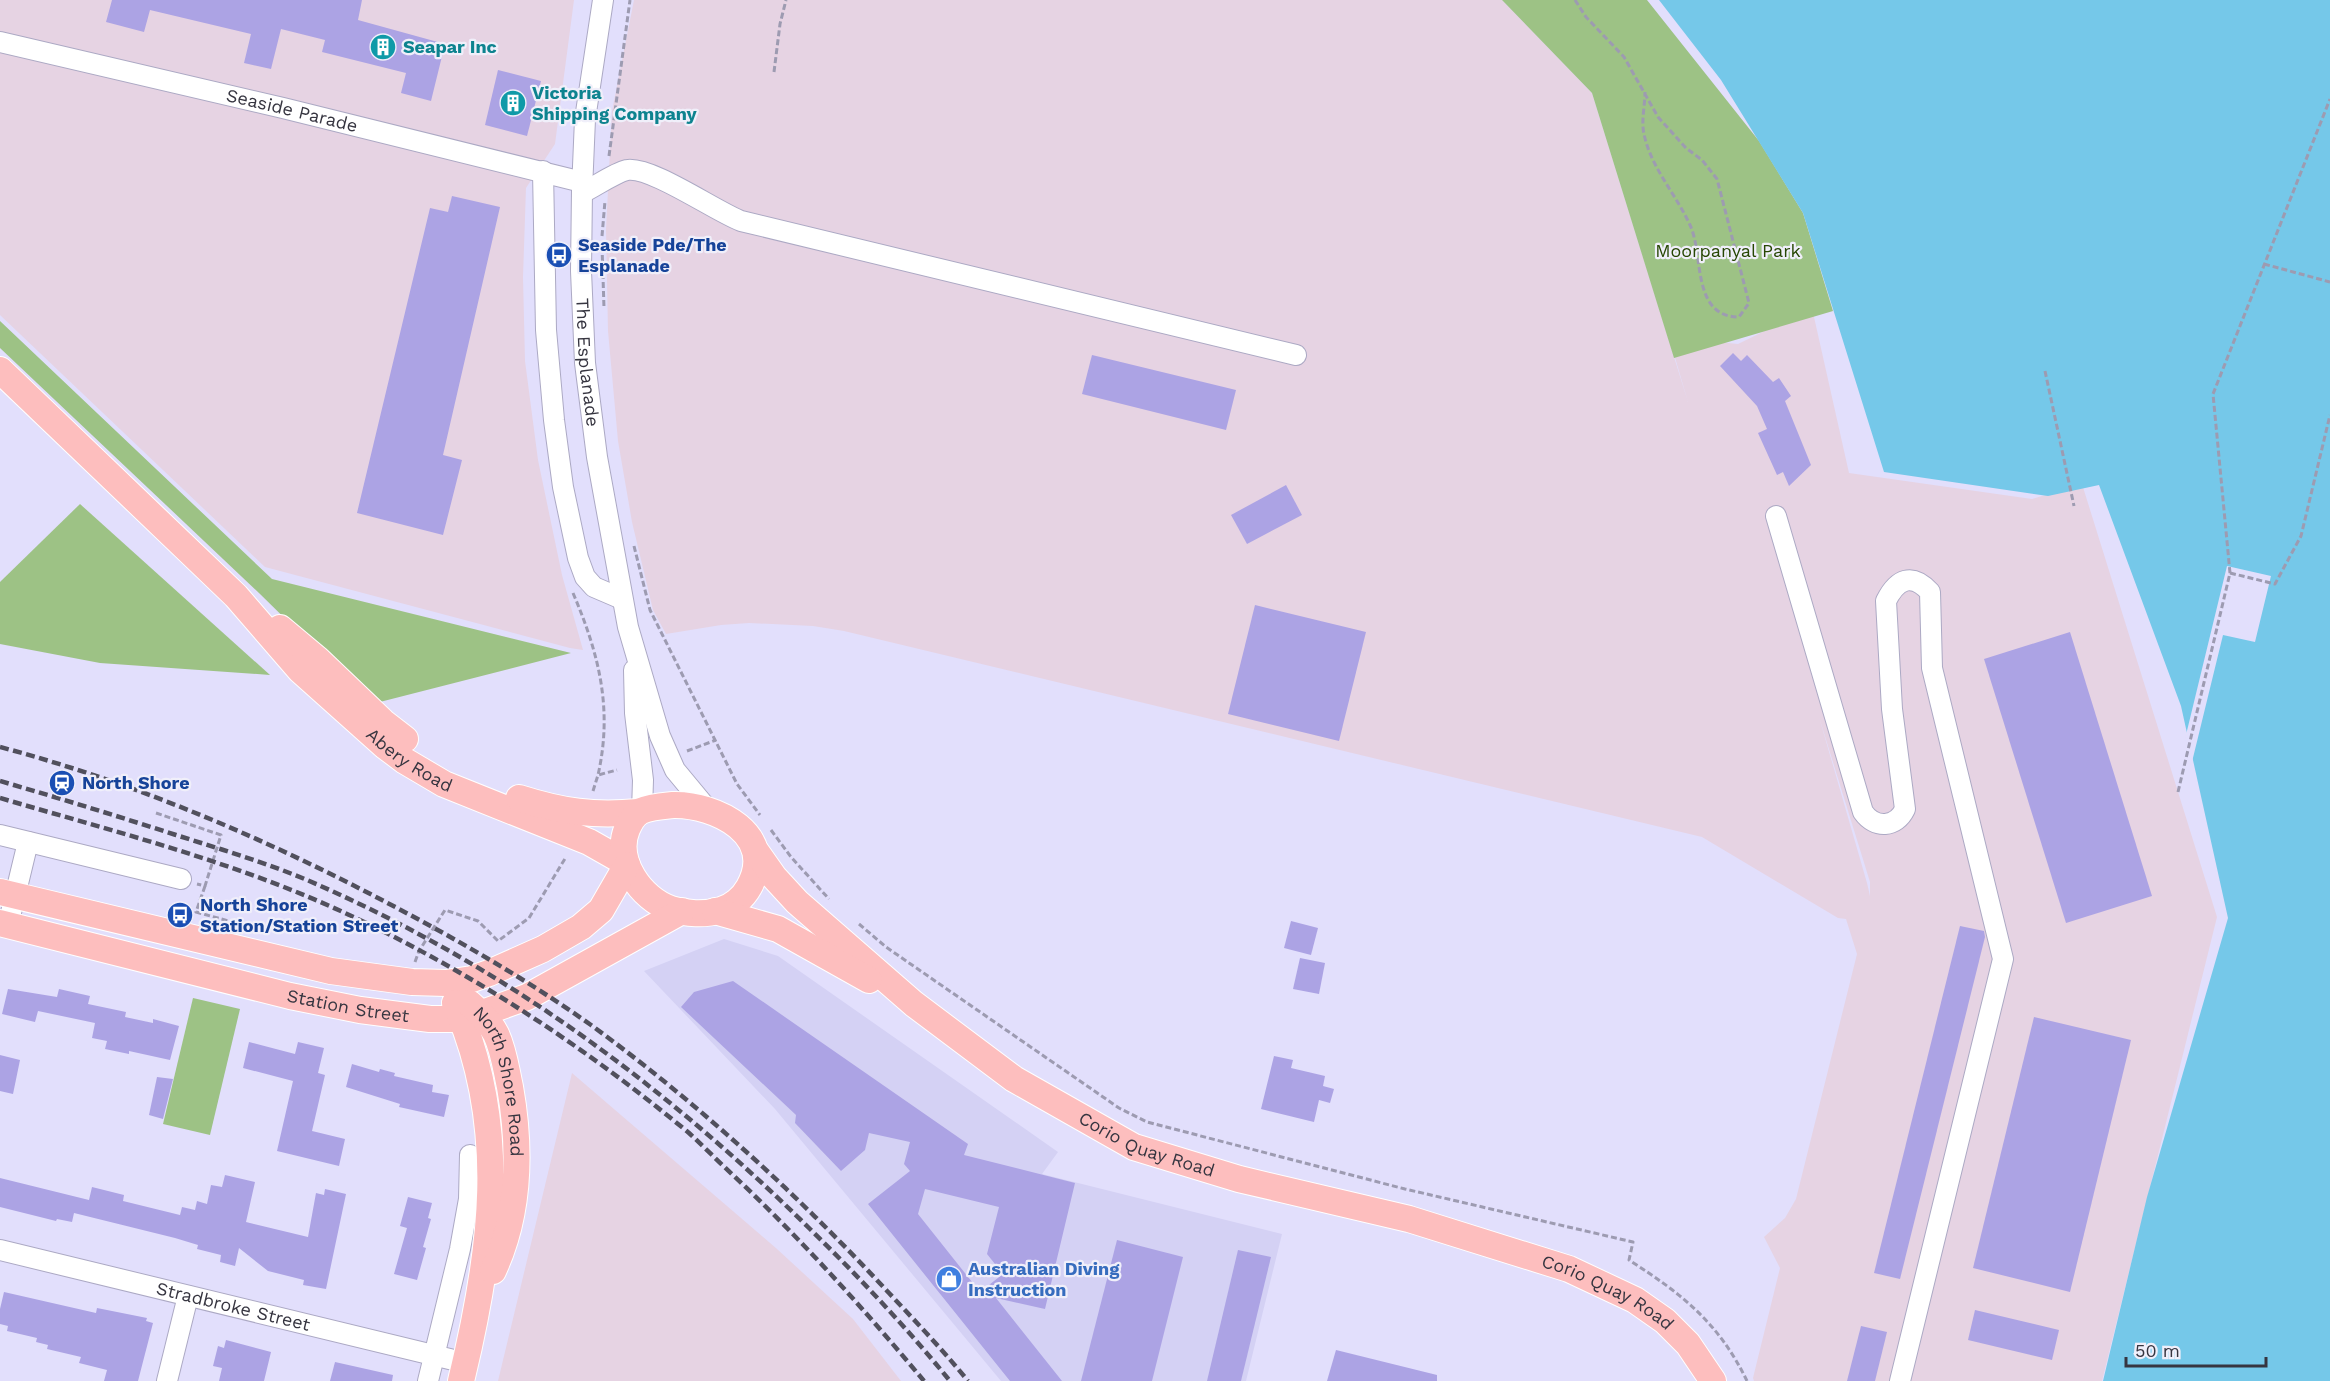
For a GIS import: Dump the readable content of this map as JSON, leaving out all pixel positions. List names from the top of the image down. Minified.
{"streets":{"main road":["Abery Road","Station Street","North Shore Road","Corio Quay Road"],"street":["Seaside Parade","The Esplanade","Stradbroke Street"]},"crossings":[["Seaside Parade","The Esplanade"],["The Esplanade","Abery Road"],["The Esplanade","Station Street"],["The Esplanade","Corio Quay Road"],["Abery Road","Station Street"],["Abery Road","Corio Quay Road"],["Station Street","North Shore Road"],["Station Street","Corio Quay Road"],["North Shore Road","Stradbroke Street"]],"parks":["Moorpanyal Park"],"places":{"building":["Seapar Inc","Victoria Shipping Company"],"bus stop":["Seaside Pde/The Esplanade","North Shore Station/Station Street"],"station":["North Shore"],"shop":["Australian Diving Instruction"]},"scale_bar":"50 m"}
